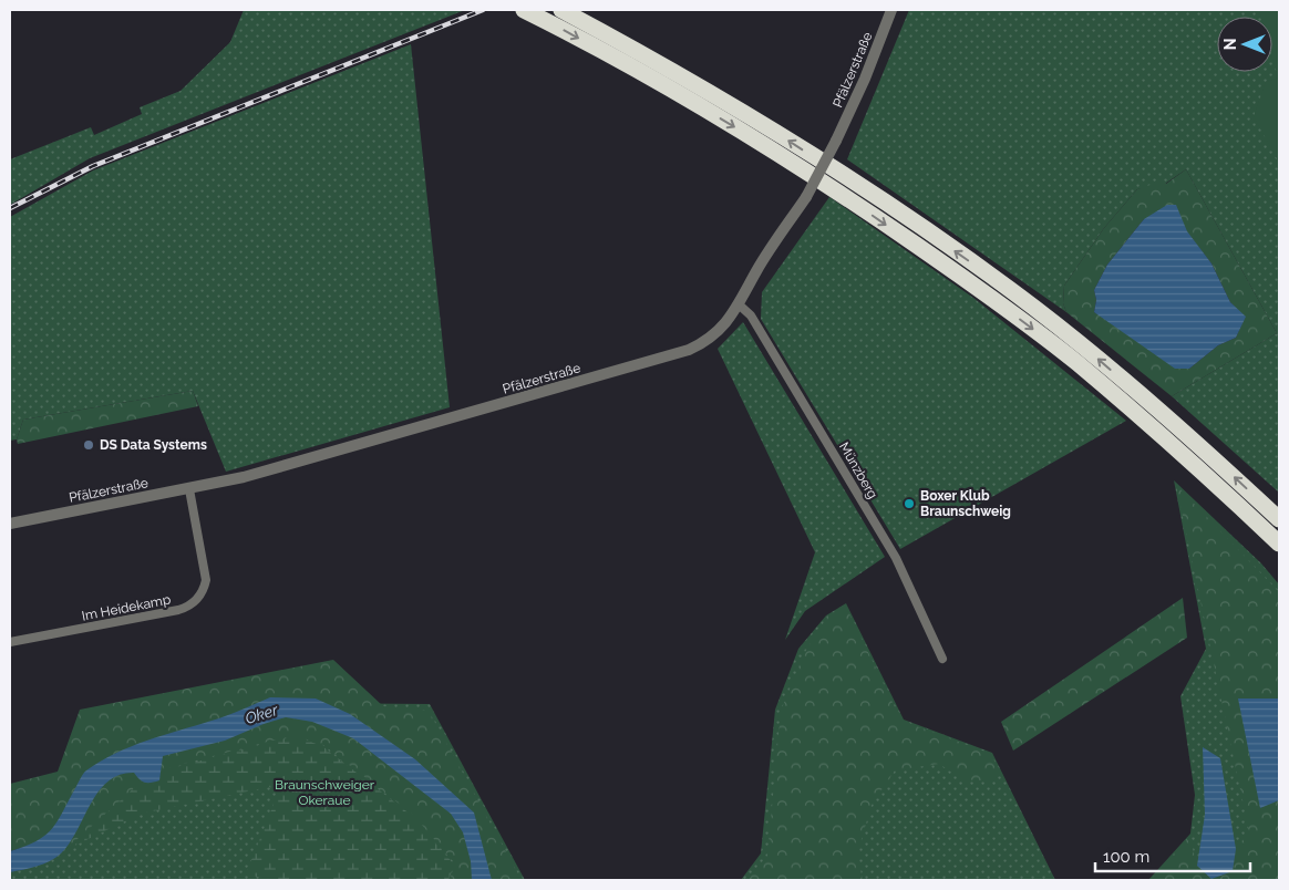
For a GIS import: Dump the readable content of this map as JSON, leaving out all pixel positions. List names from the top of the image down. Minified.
{"streets":{"street":["Pfälzerstraße","Münzberg","Im Heidekamp"]},"crossings":[["Pfälzerstraße","Münzberg"],["Pfälzerstraße","Im Heidekamp"]],"water":["Oker"],"parks":["Braunschweiger Okeraue"],"places":["DS Data Systems","Boxer Klub Braunschweig"],"scale_bar":"100 m","north":"left"}
